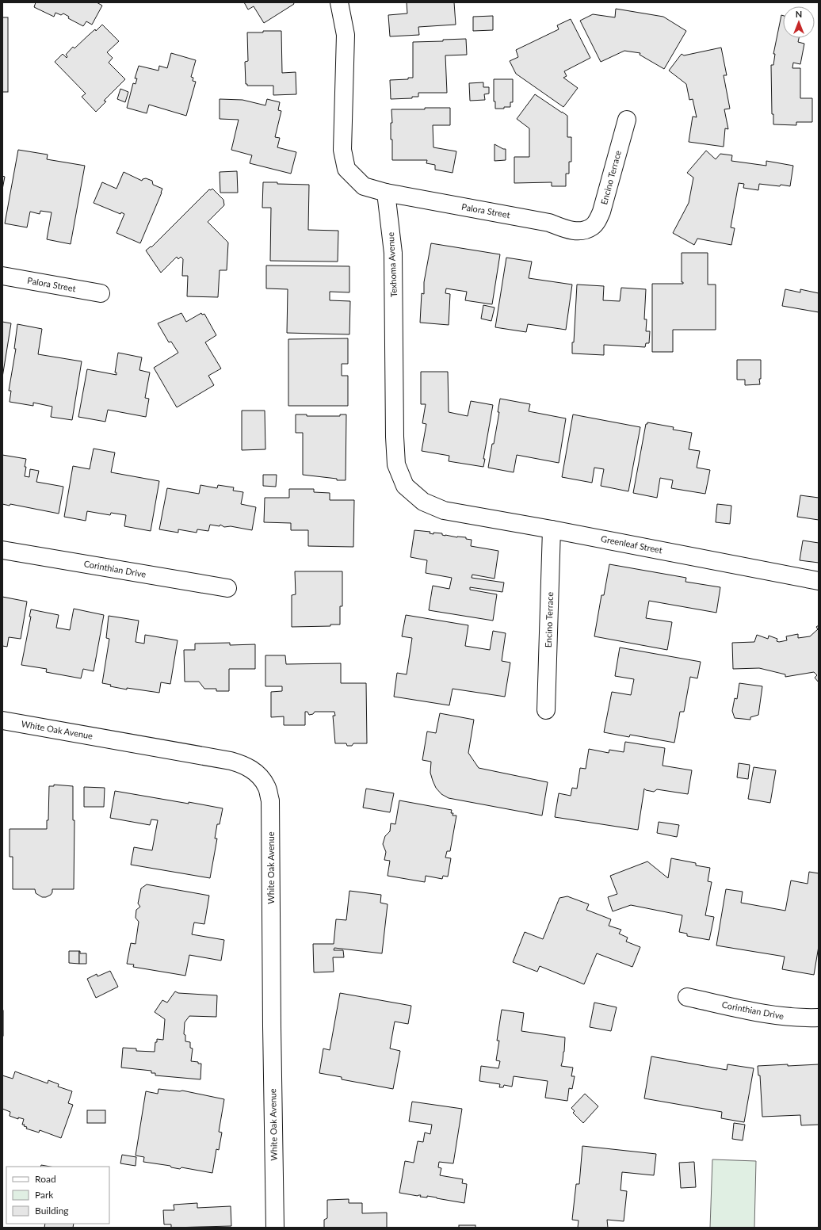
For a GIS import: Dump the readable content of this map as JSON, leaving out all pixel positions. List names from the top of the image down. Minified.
{"streets":{"street":["Encino Terrace","Palora Street","Texhoma Avenue","Greenleaf Street","Corinthian Drive","White Oak Avenue"]},"crossings":[["Encino Terrace","Palora Street"],["Encino Terrace","Greenleaf Street"],["Palora Street","Texhoma Avenue"],["Texhoma Avenue","Greenleaf Street"]],"legend":["Road","Park","Building"],"north":"top"}
